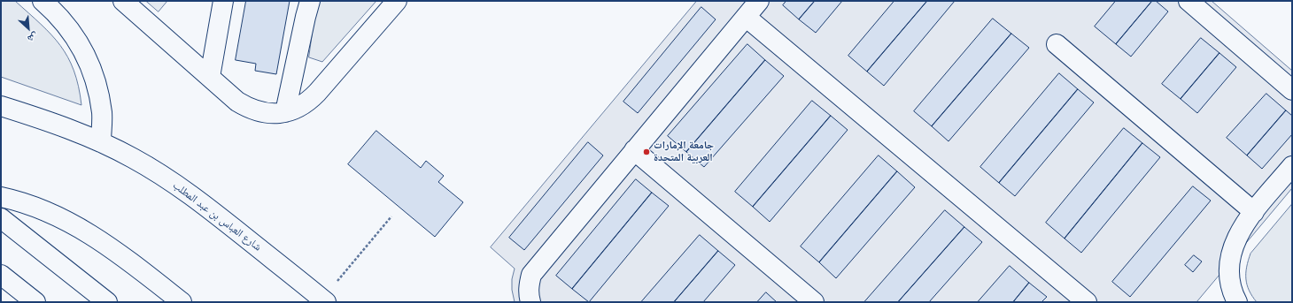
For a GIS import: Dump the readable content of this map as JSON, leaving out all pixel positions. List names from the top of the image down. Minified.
{"streets":{"lane":["شارع العباس بن عبد المطلب"]},"places":["جامعة الإمارات العربية المتحدة"],"north":"bottom right"}
